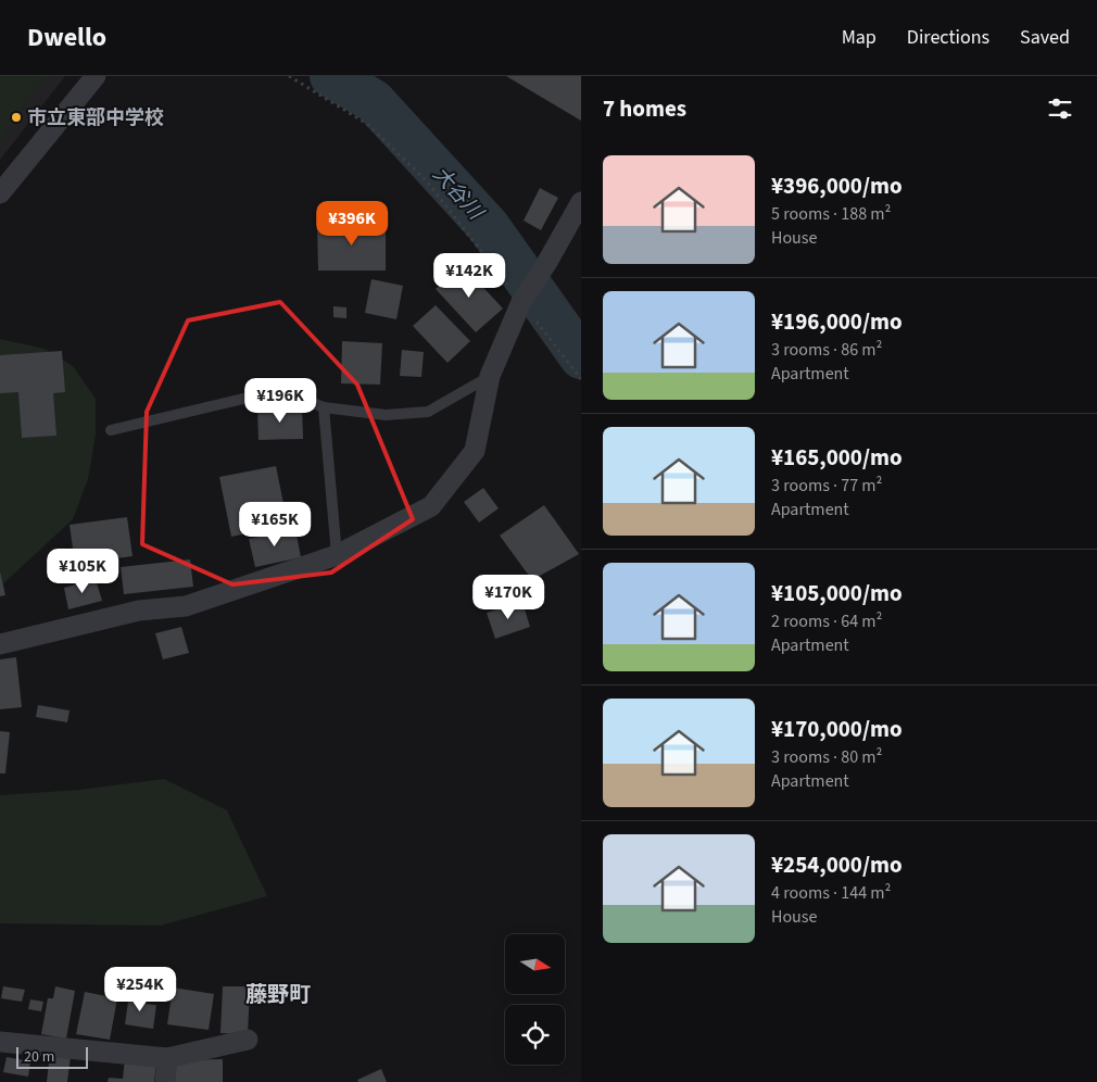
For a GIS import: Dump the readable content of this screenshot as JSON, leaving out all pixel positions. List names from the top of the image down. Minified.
{"districts":["藤野町"],"water":["大谷川"],"places":["市立東部中学校"],"scale_bar":"20 m","north":"right","page":{"header":"Dwello","nav":["Map","Directions","Saved"],"heading":"7 homes","list":[{"name":"¥396,000/mo","note":"5 rooms · 188 m² · House"},{"name":"¥196,000/mo","note":"3 rooms · 86 m² · Apartment"},{"name":"¥165,000/mo","note":"3 rooms · 77 m² · Apartment"},{"name":"¥105,000/mo","note":"2 rooms · 64 m² · Apartment"},{"name":"¥170,000/mo","note":"3 rooms · 80 m² · Apartment"},{"name":"¥254,000/mo","note":"4 rooms · 144 m² · House"}],"price":["¥396K","¥142K","¥196K","¥165K","¥105K","¥170K","¥254K"],"scale":"20 m"}}
